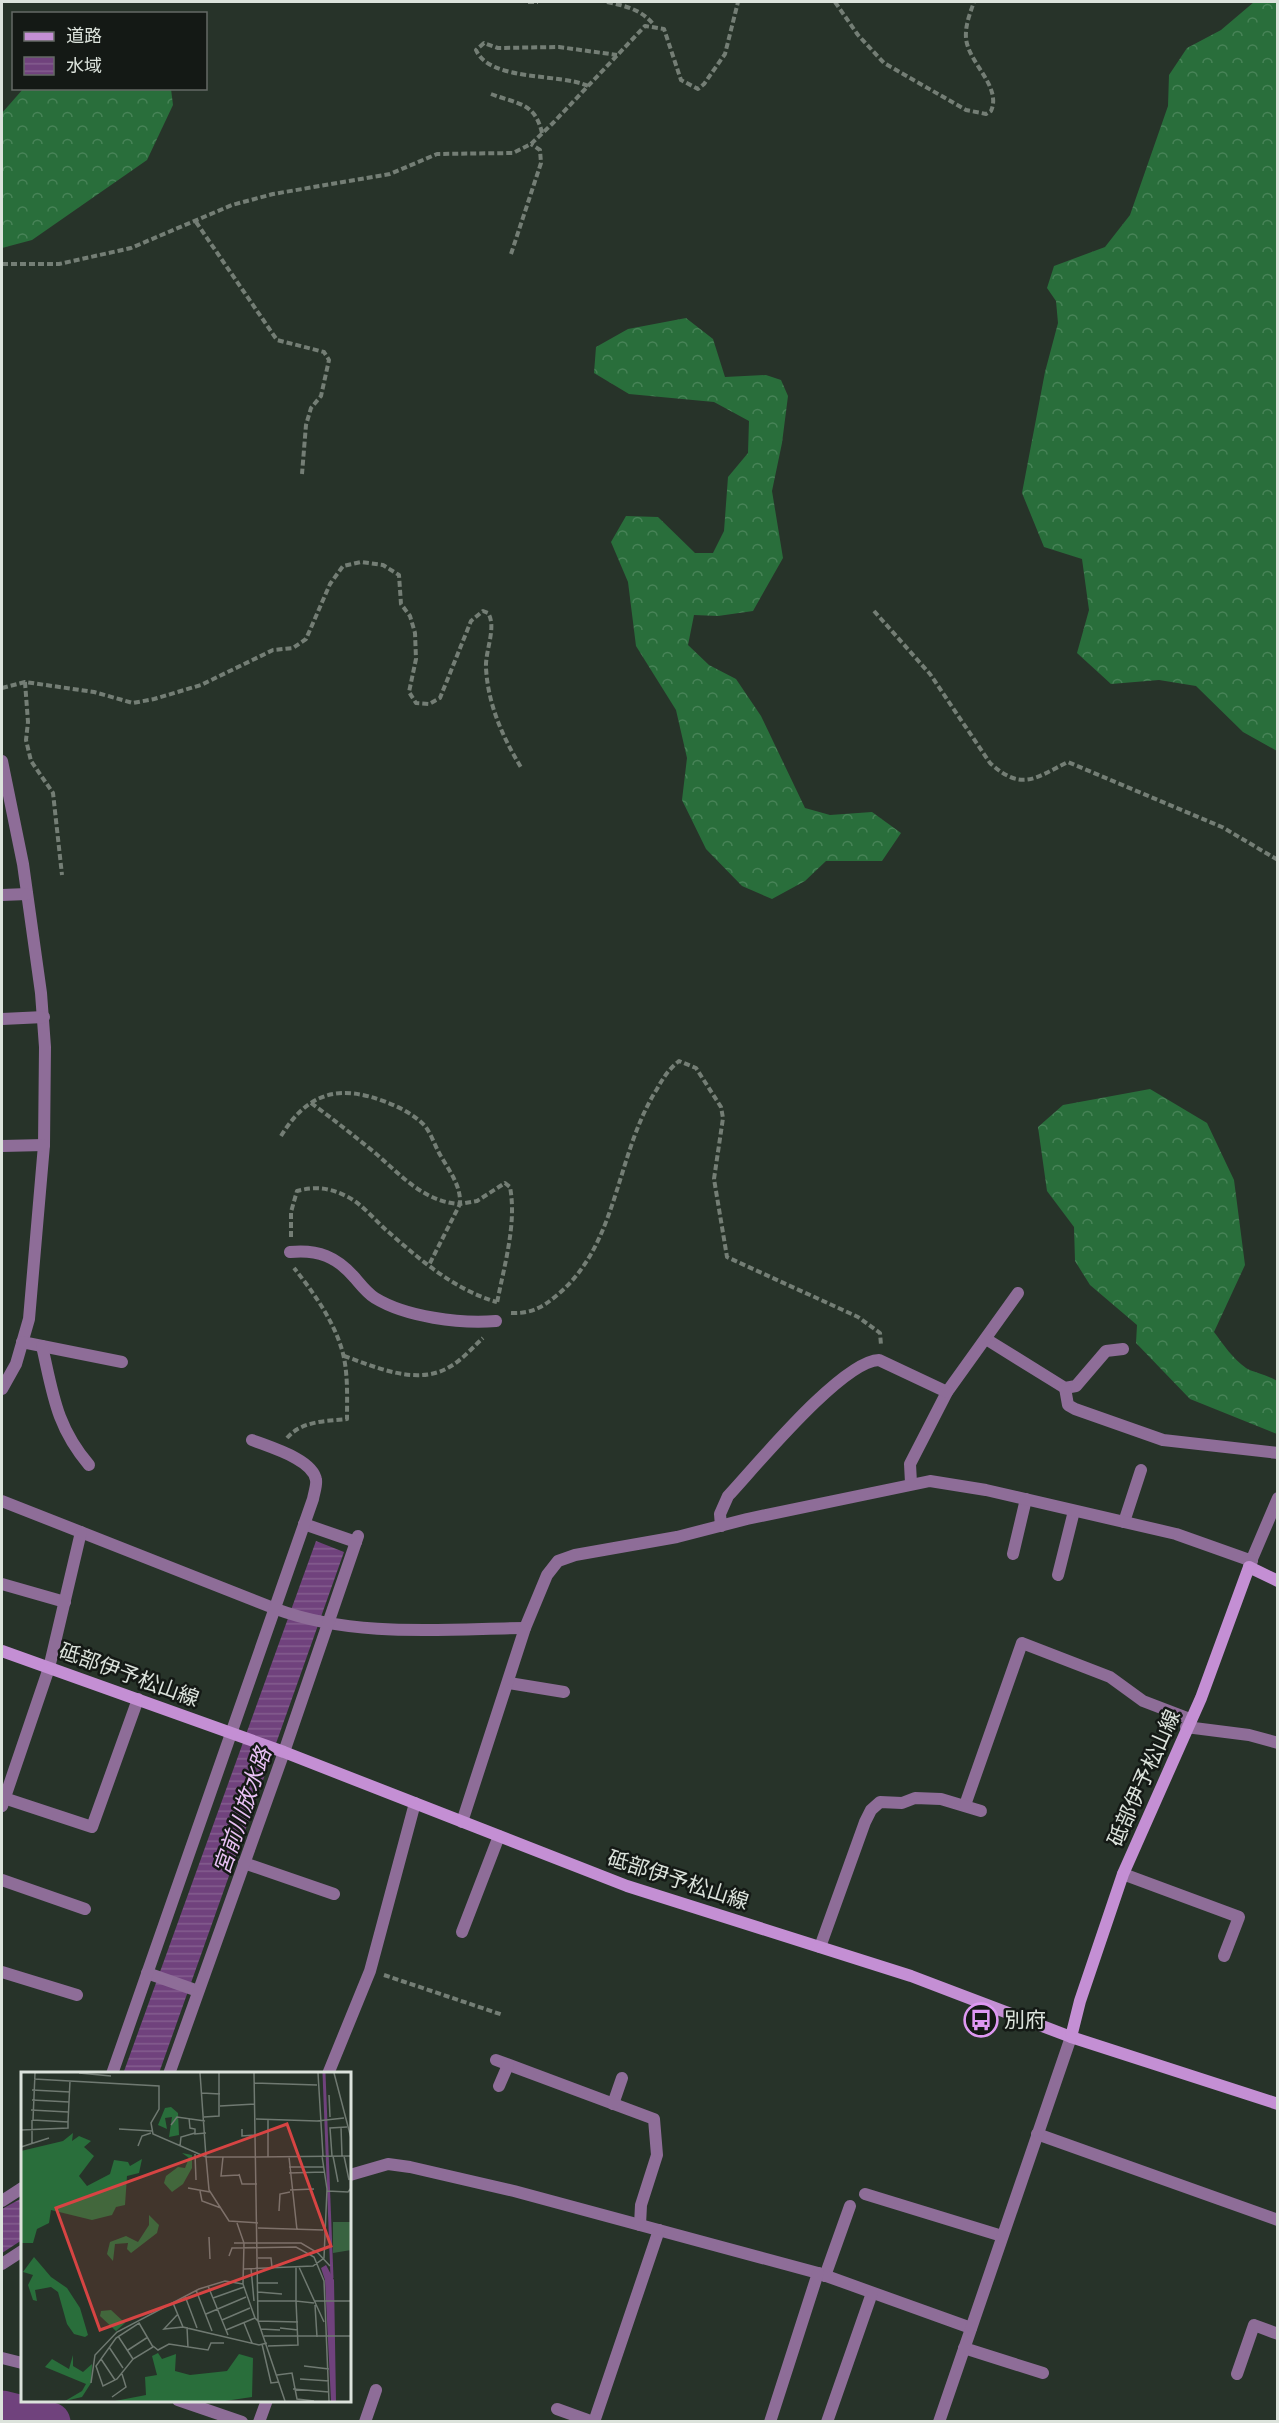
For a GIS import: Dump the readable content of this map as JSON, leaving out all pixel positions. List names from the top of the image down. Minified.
{"streets":{"main road":["砥部伊予松山線"]},"water":["宮前川放水路"],"places":{"bus stop":["別府"]},"legend":["道路","水域"]}
